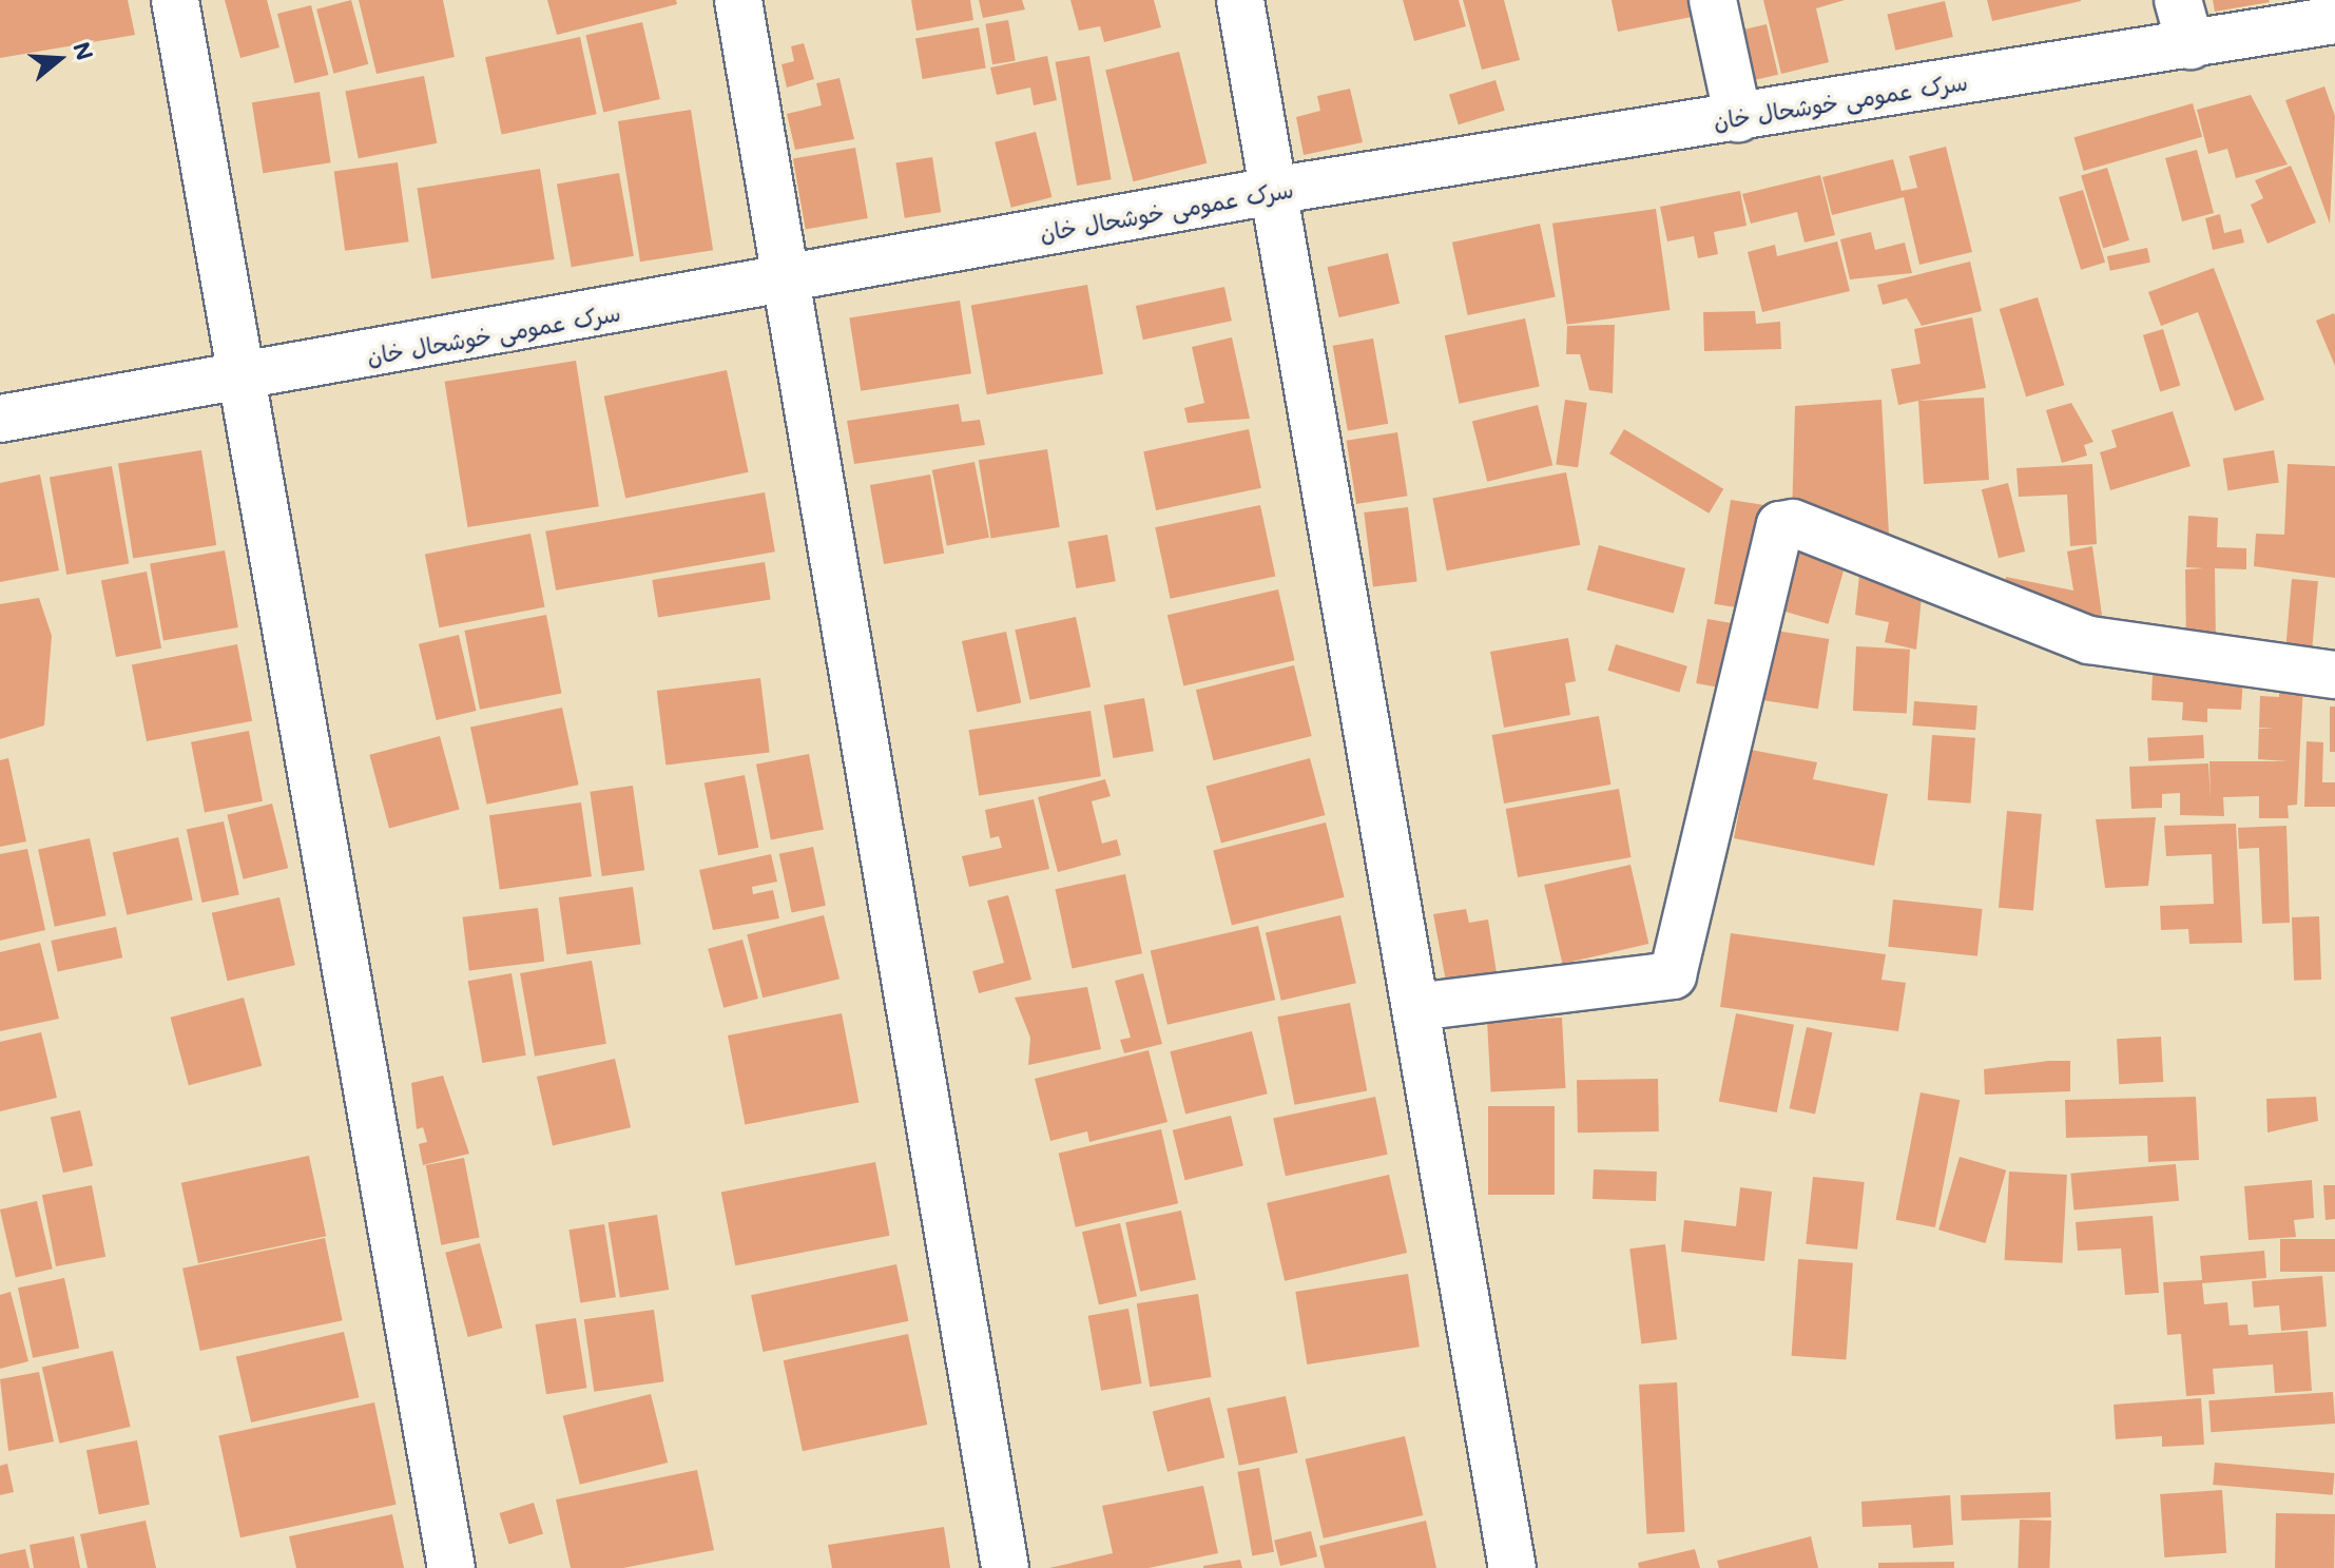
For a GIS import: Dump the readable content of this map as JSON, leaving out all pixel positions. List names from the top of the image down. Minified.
{"streets":{"street":["سرک عمومی خوشحال خان"]},"north":"right"}
